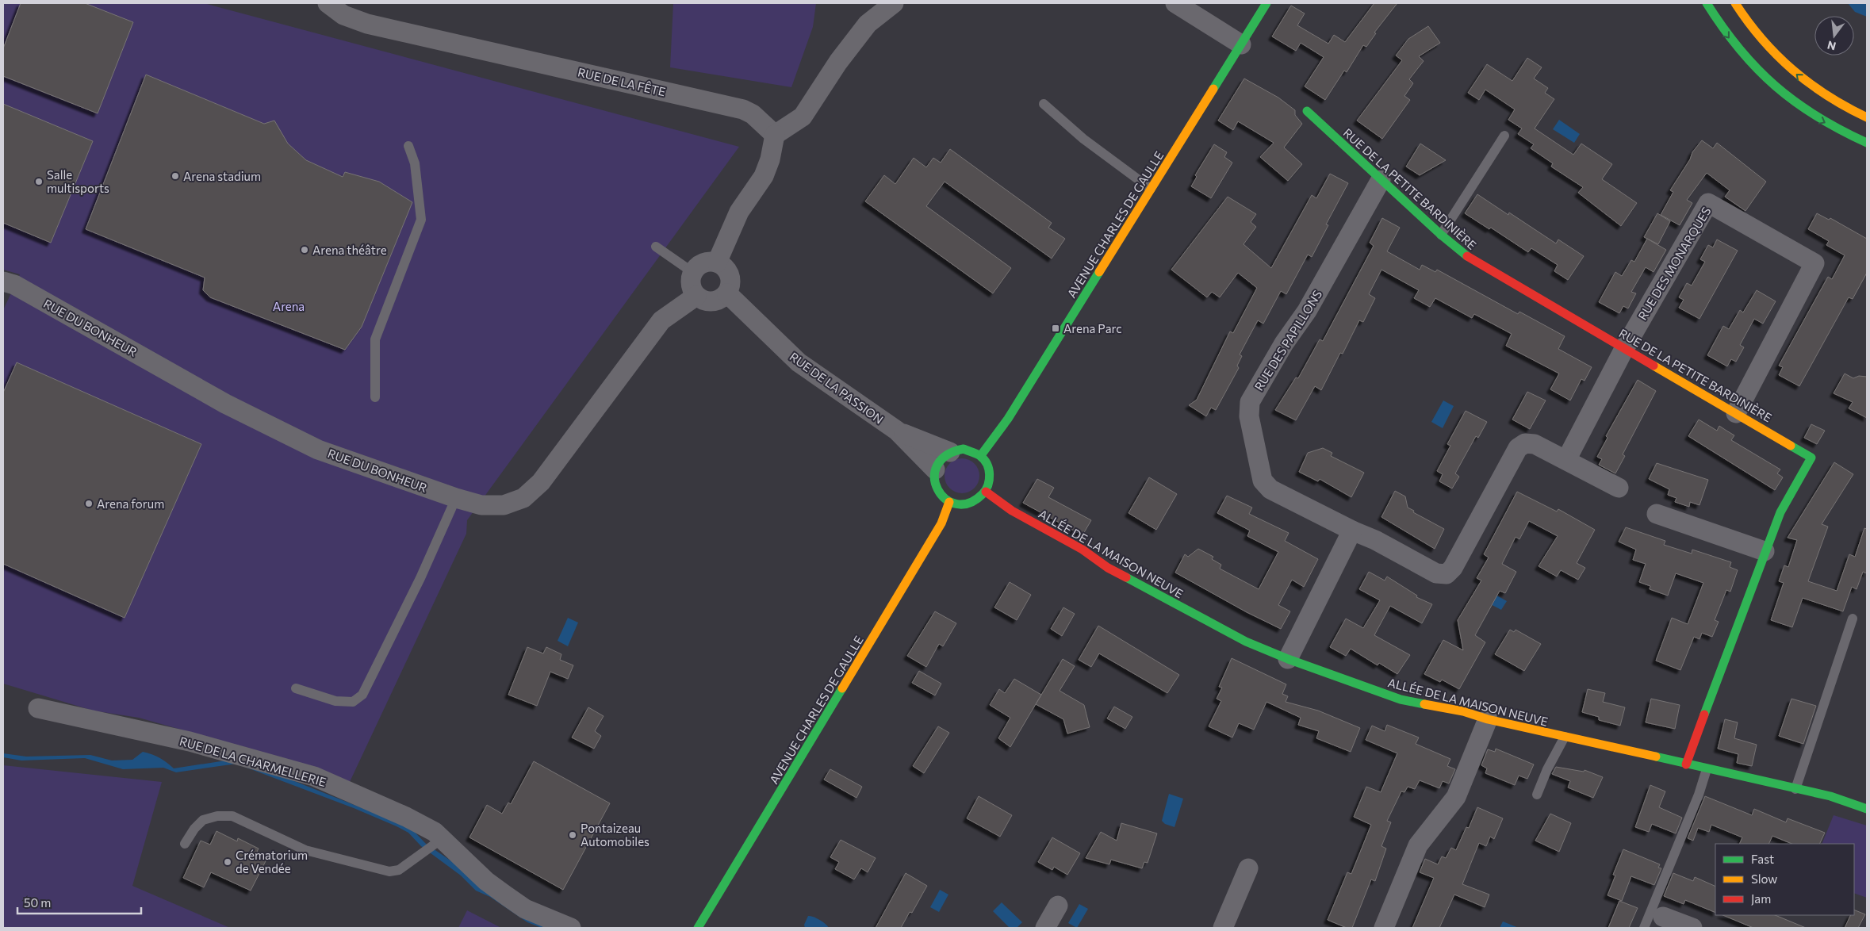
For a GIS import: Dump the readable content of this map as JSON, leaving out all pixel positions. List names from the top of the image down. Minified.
{"streets":{"street":["RUE DE LA FÊTE","RUE DE LA PETITE BARDINIÈRE","AVENUE CHARLES DE GAULLE","RUE DES MONARQUES","RUE DU BONHEUR","RUE DES PAPILLONS","RUE DE LA PASSION","ALLÉE DE LA MAISON NEUVE","RUE DE LA CHARMELLERIE"]},"crossings":[["RUE DE LA PETITE BARDINIÈRE","RUE DES MONARQUES"],["RUE DE LA PETITE BARDINIÈRE","RUE DES PAPILLONS"],["RUE DE LA PETITE BARDINIÈRE","ALLÉE DE LA MAISON NEUVE"],["AVENUE CHARLES DE GAULLE","ALLÉE DE LA MAISON NEUVE"],["RUE DU BONHEUR","RUE DE LA PASSION"]],"parks":["Arena"],"places":{"other":["Arena stadium","Salle multisports","Arena théâtre","Arena forum","Pontaizeau Automobiles","Crématorium de Vendée"],"transit":["Arena Parc"]},"legend":["Fast","Slow","Jam"],"scale_bar":"50 m","north":"bottom"}
